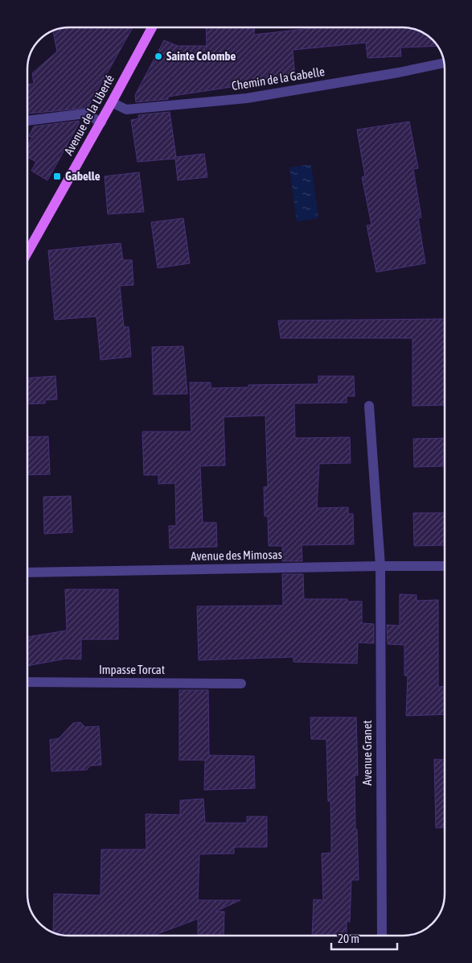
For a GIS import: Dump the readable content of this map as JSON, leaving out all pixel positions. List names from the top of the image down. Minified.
{"streets":{"main road":["Avenue de la Liberté"],"street":["Chemin de la Gabelle","Avenue des Mimosas","Impasse Torcat","Avenue Granet"]},"crossings":[["Chemin de la Gabelle","Avenue de la Liberté"],["Avenue des Mimosas","Avenue Granet"]],"places":{"other":["Sainte Colombe"],"transit":["Gabelle"]},"scale_bar":"20 m"}
